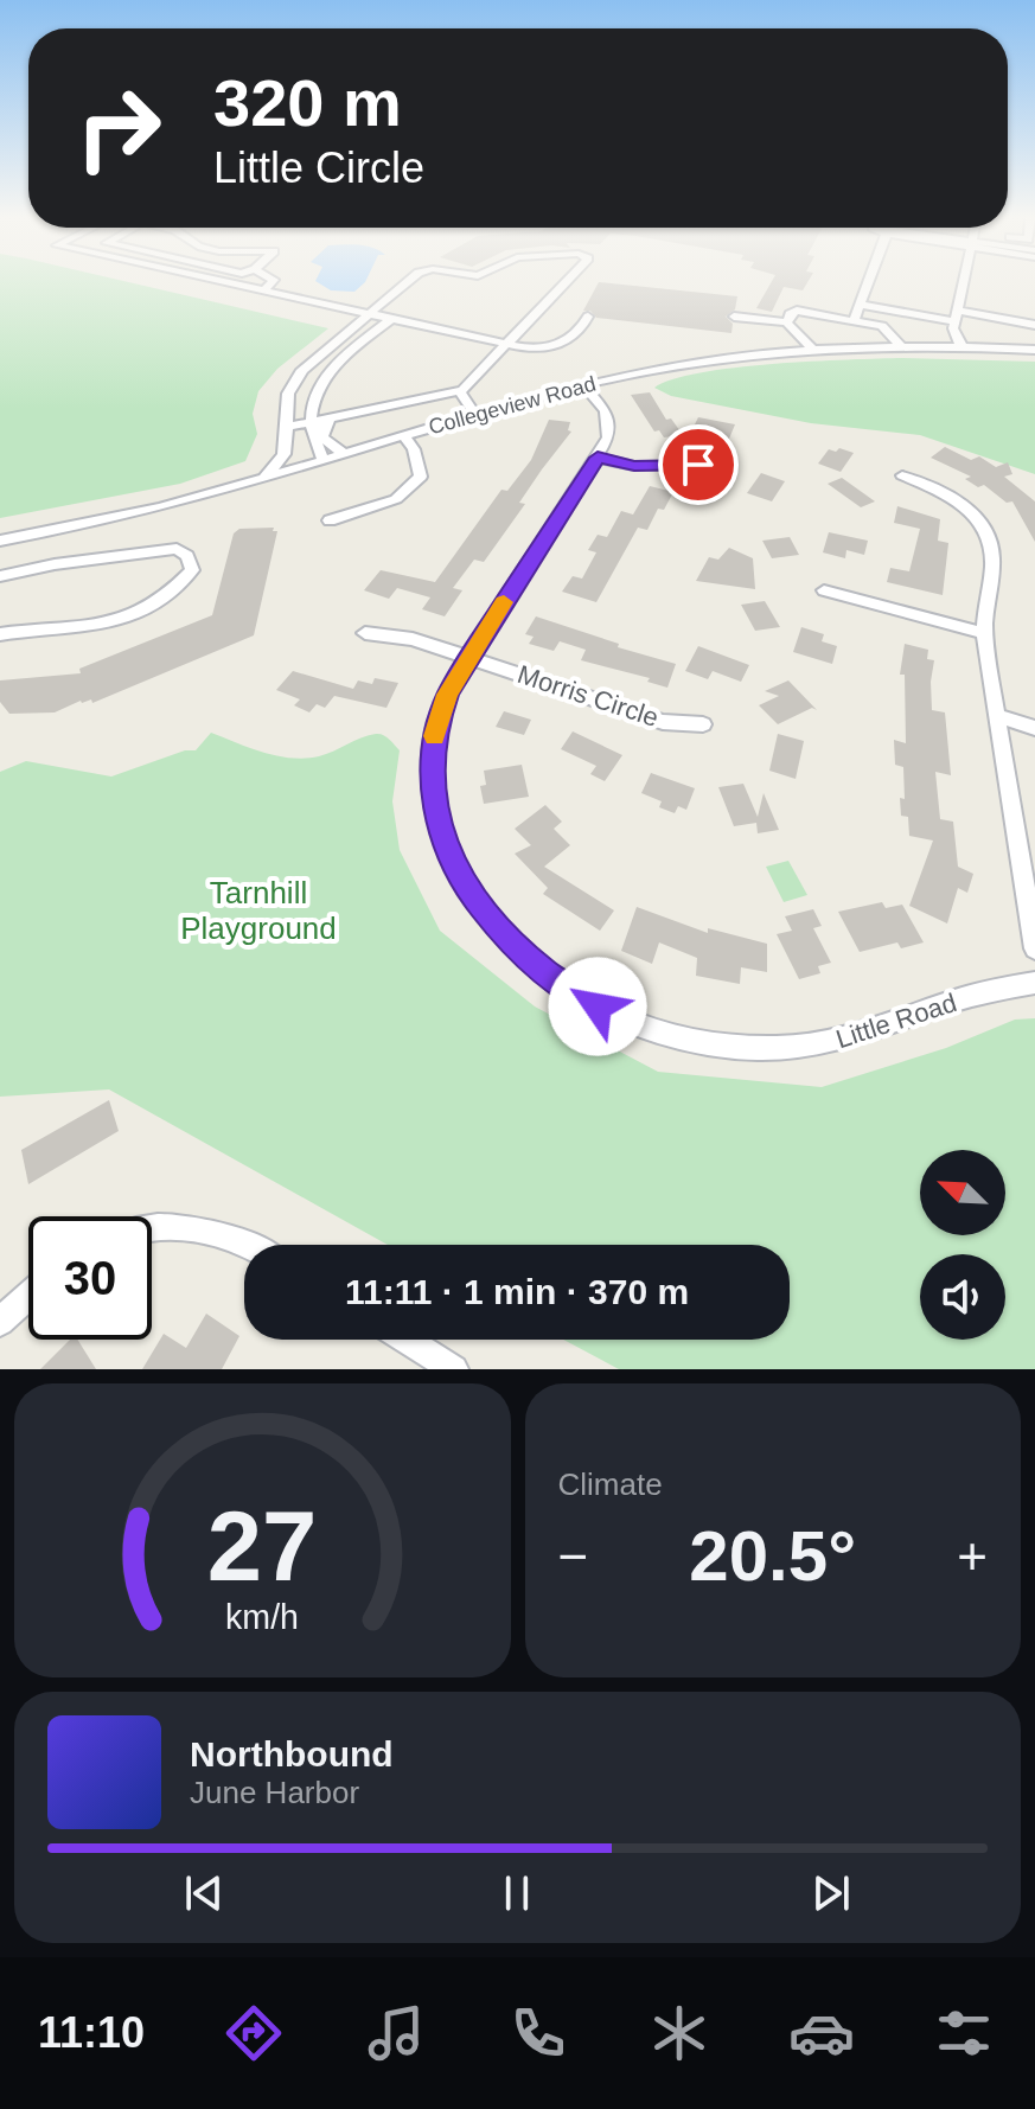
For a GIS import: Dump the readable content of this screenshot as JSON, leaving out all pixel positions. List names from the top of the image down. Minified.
{"streets":{"street":["Collegeview Road","Morris Circle","Little Road"]},"crossings":[["Collegeview Road","Little Road"],["Morris Circle","Little Road"]],"parks":["Tarnhill Playground"],"north":"top left","page":{"turn":["320 m","Little Circle"],"limit":"30","trip":"11:11 · 1 min · 370 m","tile":"Climate","heat":["−","20.5°","+"],"song":["Northbound","June Harbor"],"tabs":"11:10","gauge":["27","km/h"]}}
